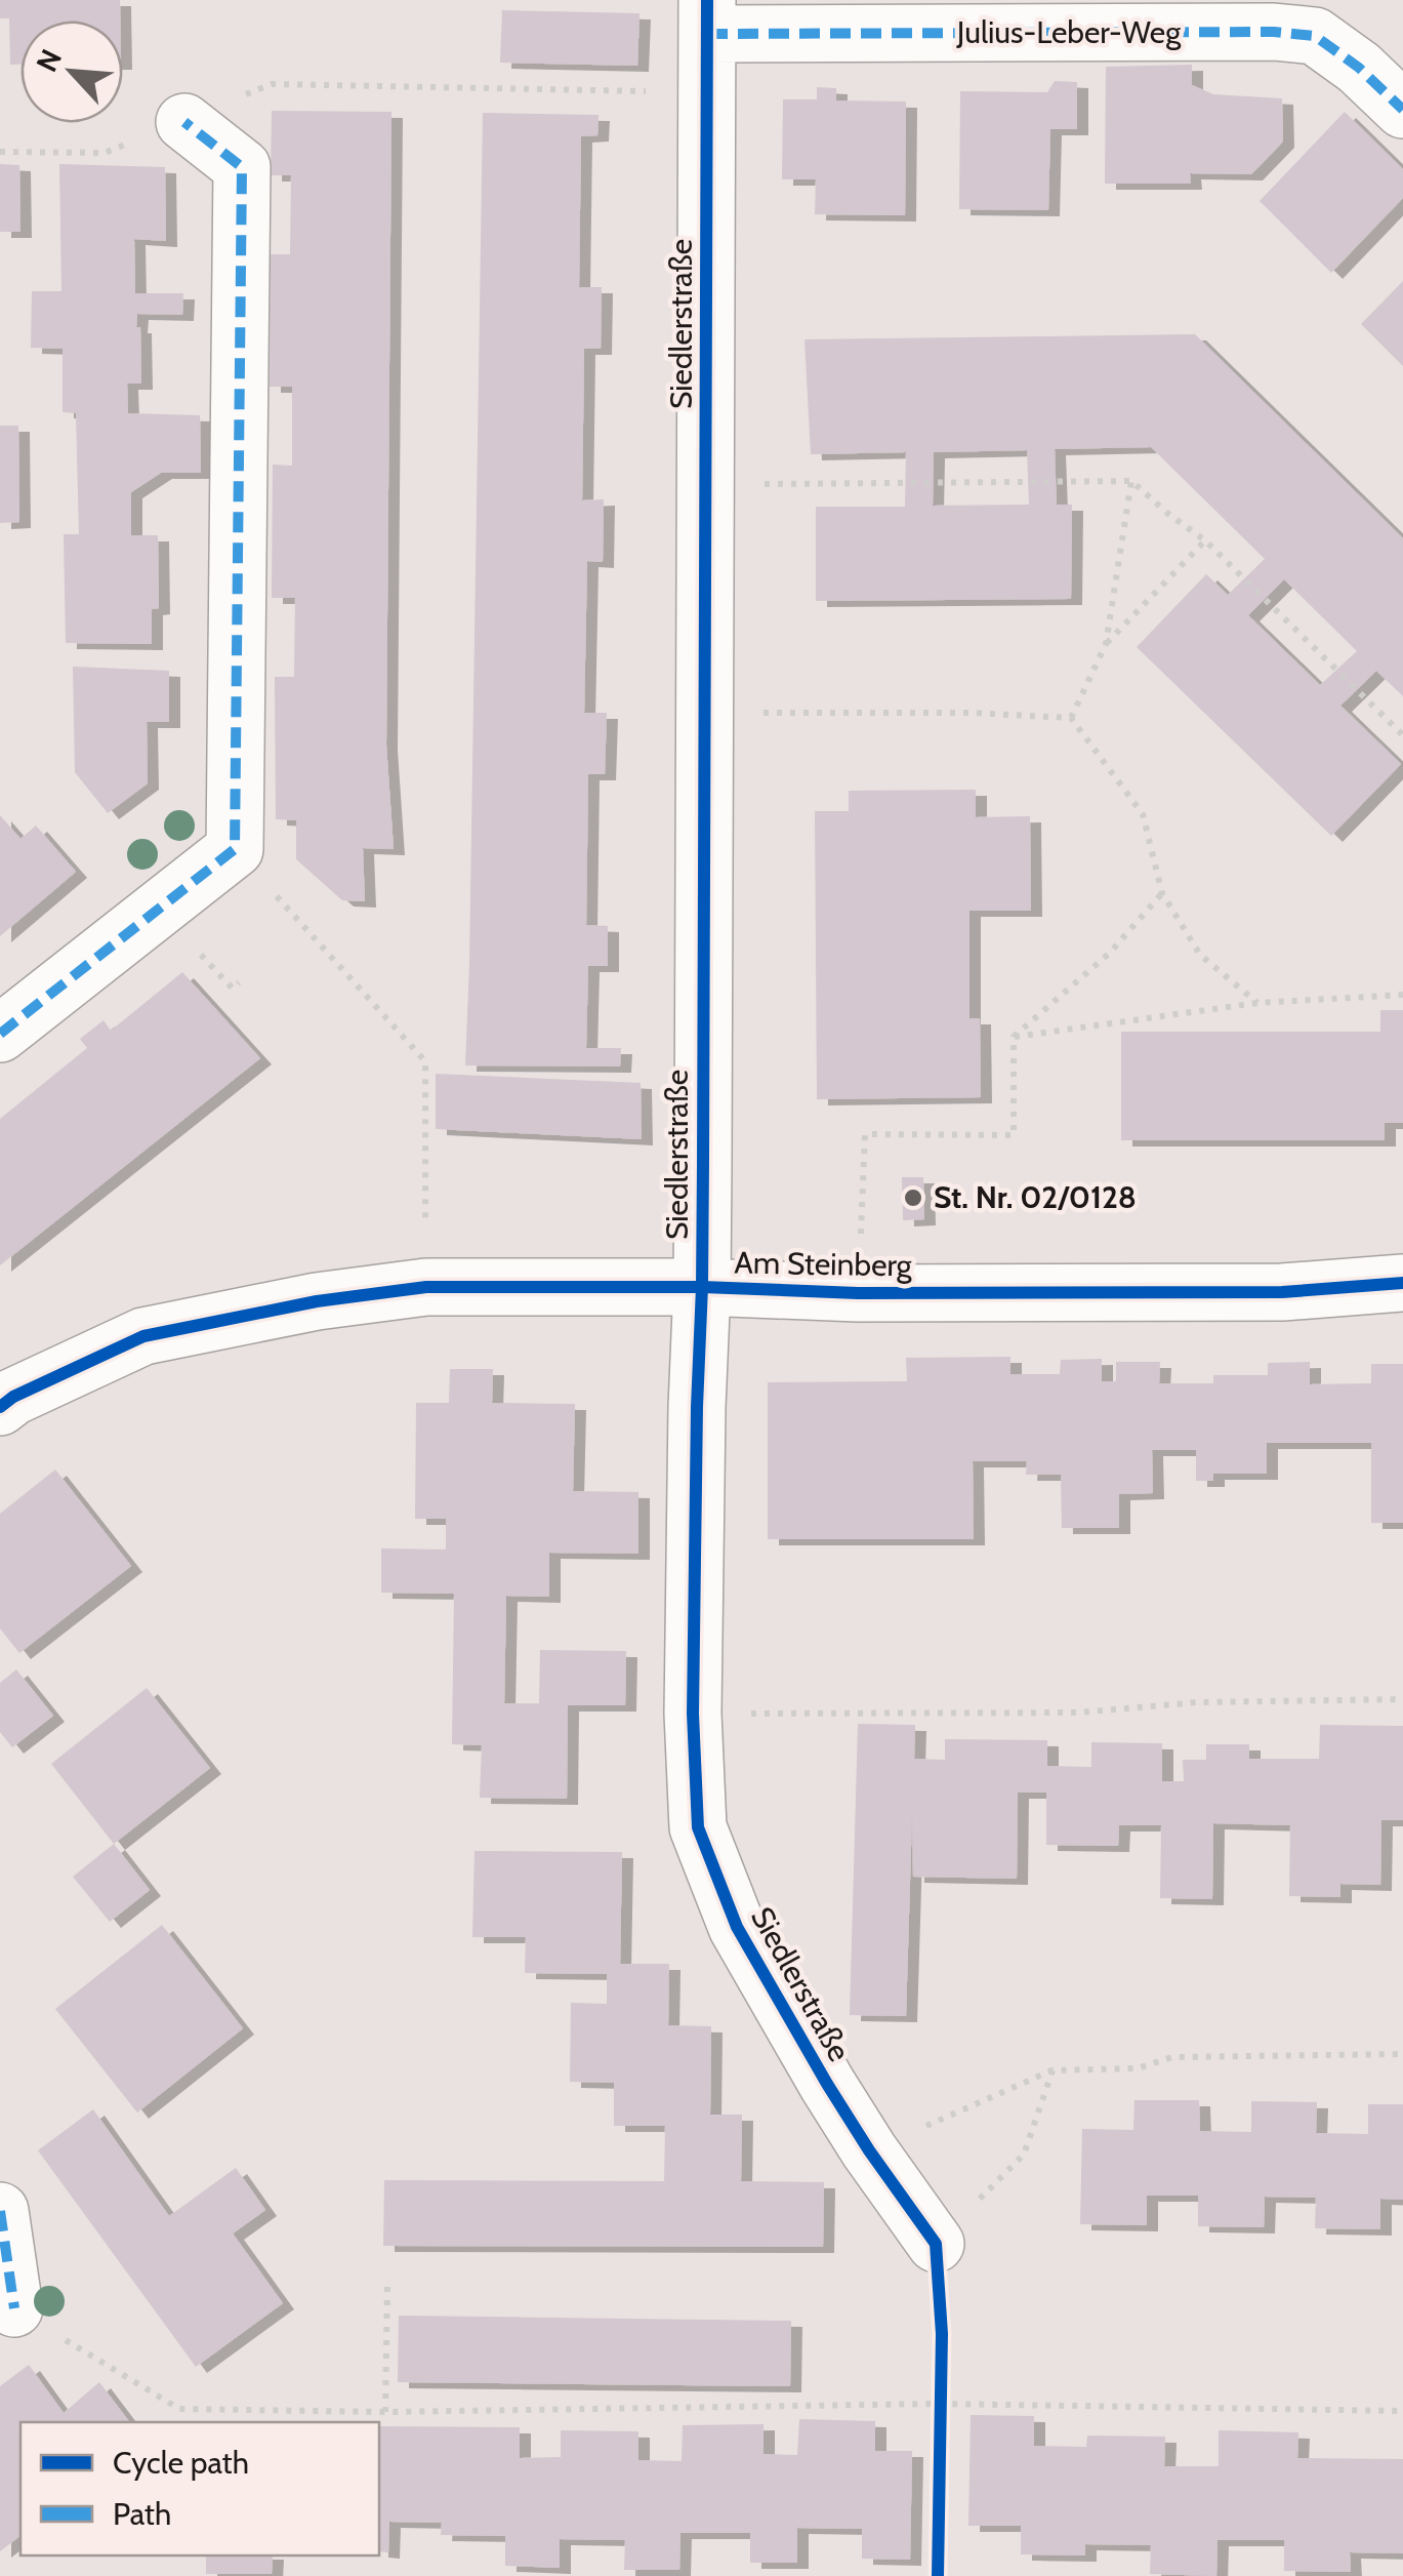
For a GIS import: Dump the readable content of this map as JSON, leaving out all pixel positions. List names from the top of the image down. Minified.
{"streets":{"street":["Julius-Leber-Weg","Siedlerstraße","Am Steinberg"]},"crossings":[["Julius-Leber-Weg","Siedlerstraße"],["Siedlerstraße","Am Steinberg"]],"places":["St. Nr. 02/0128"],"legend":["Cycle path","Path"],"north":"top left"}
